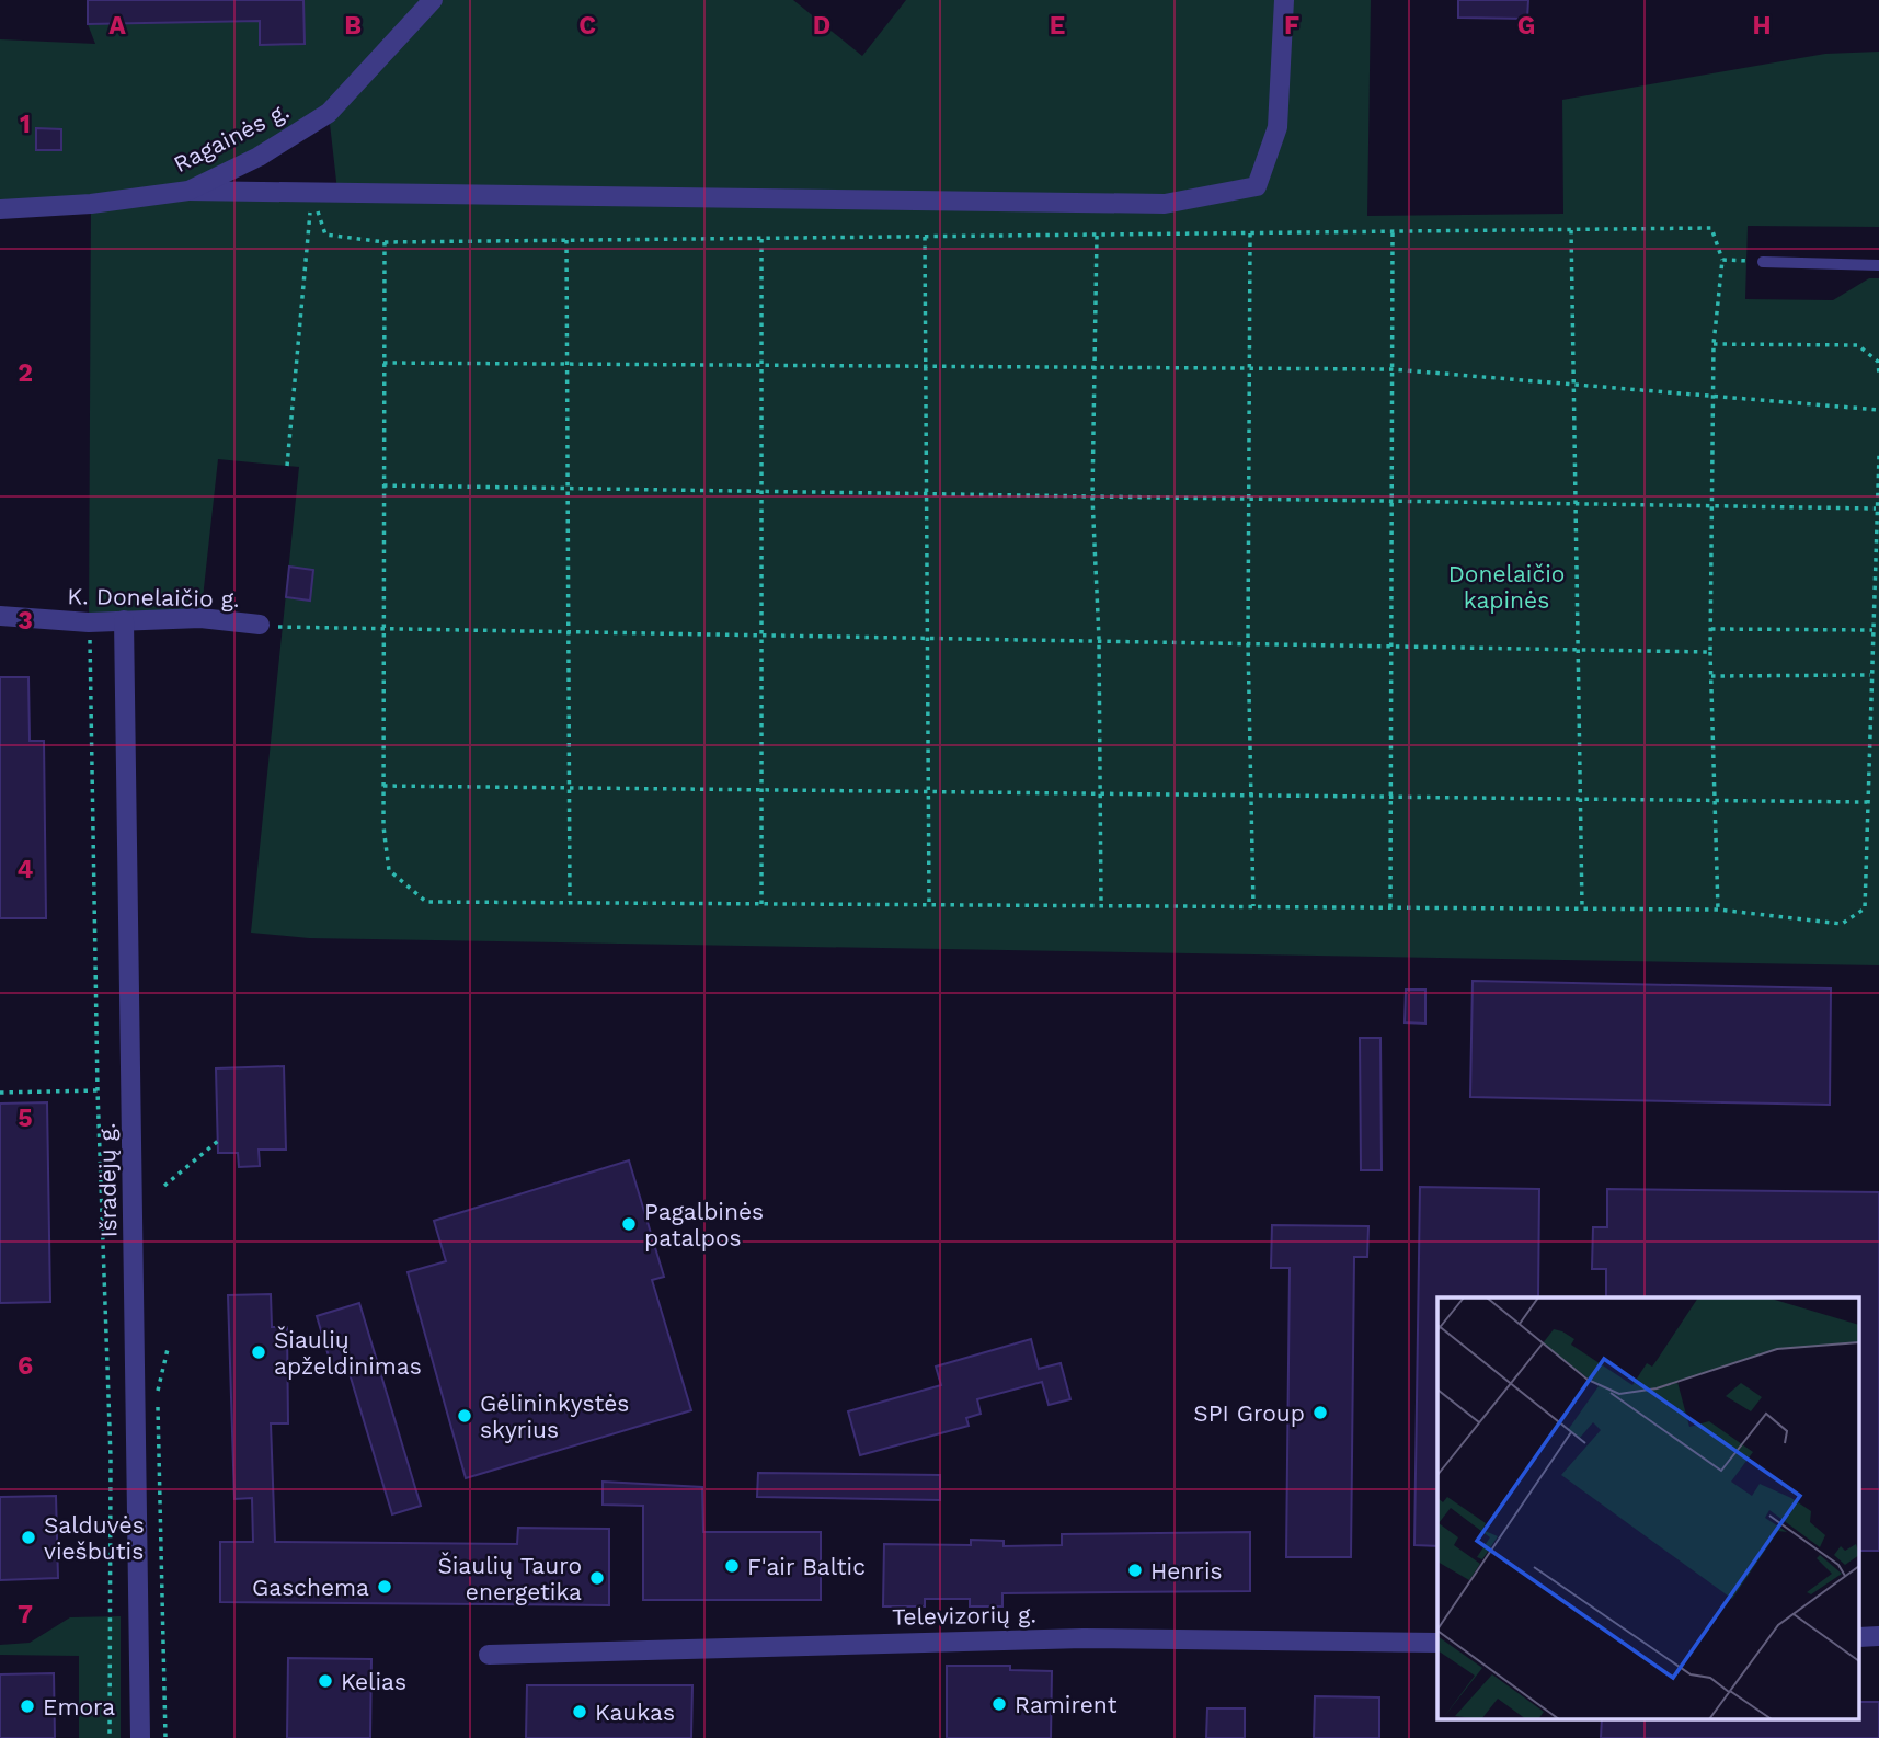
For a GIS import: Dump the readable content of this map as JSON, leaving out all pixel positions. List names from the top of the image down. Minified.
{"streets":{"street":["Ragainės g.","K. Donelaičio g.","Išradėjų g.","Televizorių g."]},"crossings":[["K. Donelaičio g.","Išradėjų g."]],"parks":["Donelaičio kapinės"],"places":["Pagalbinės patalpos","Šiaulių apželdinimas","SPI Group","Gėlininkystės skyrius","Salduvės viešbutis","F'air Baltic","Henris","Šiaulių Tauro energetika","Gaschema","Kelias","Ramirent","Emora","Kaukas"],"grid":{"columns":["A","B","C","D","E","F","G","H"],"rows":["1","2","3","4","5","6","7"]}}
